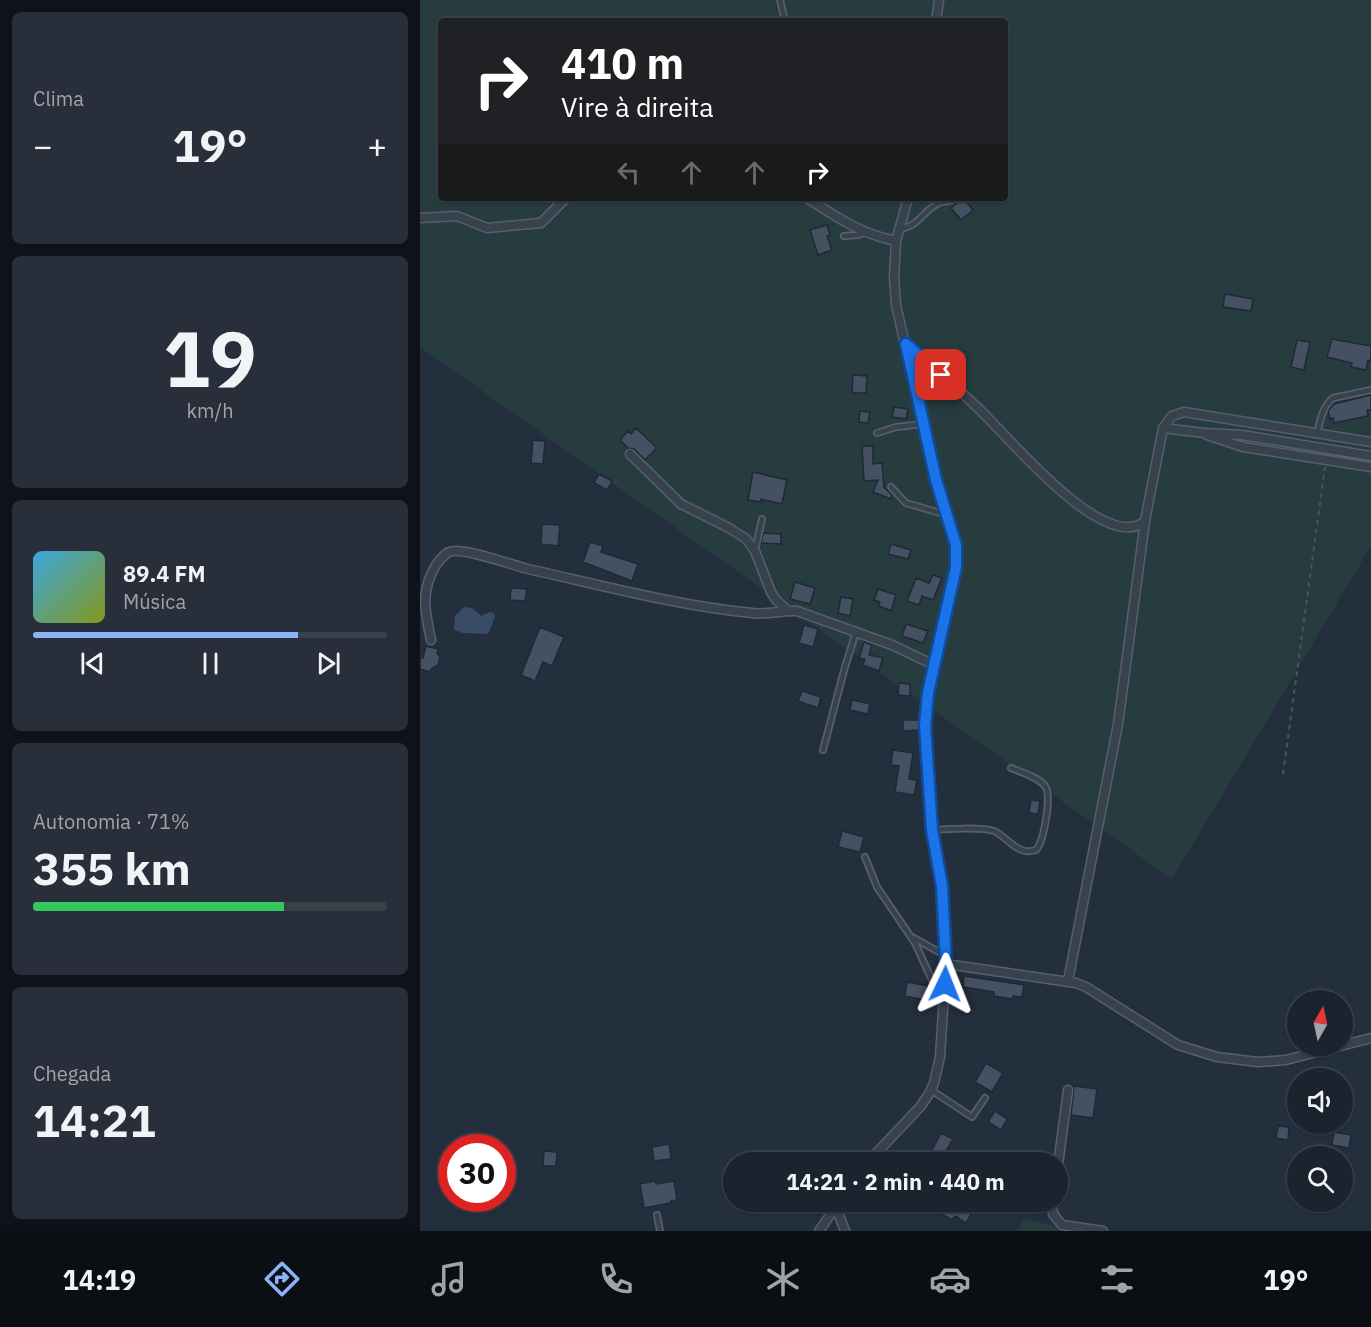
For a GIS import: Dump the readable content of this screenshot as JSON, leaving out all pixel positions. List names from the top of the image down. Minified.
{"north":"top","page":{"tile":["Clima",["19","km/h"],["Autonomia · 71%","355 km"],["Chegada","14:21"]],"turn":["410 m","Vire à direita"],"heat":["−","19°","+"],"song":["89.4 FM","Música"],"limit":"30","trip":"14:21 · 2 min · 440 m","tabs":["14:19","19°"]}}
